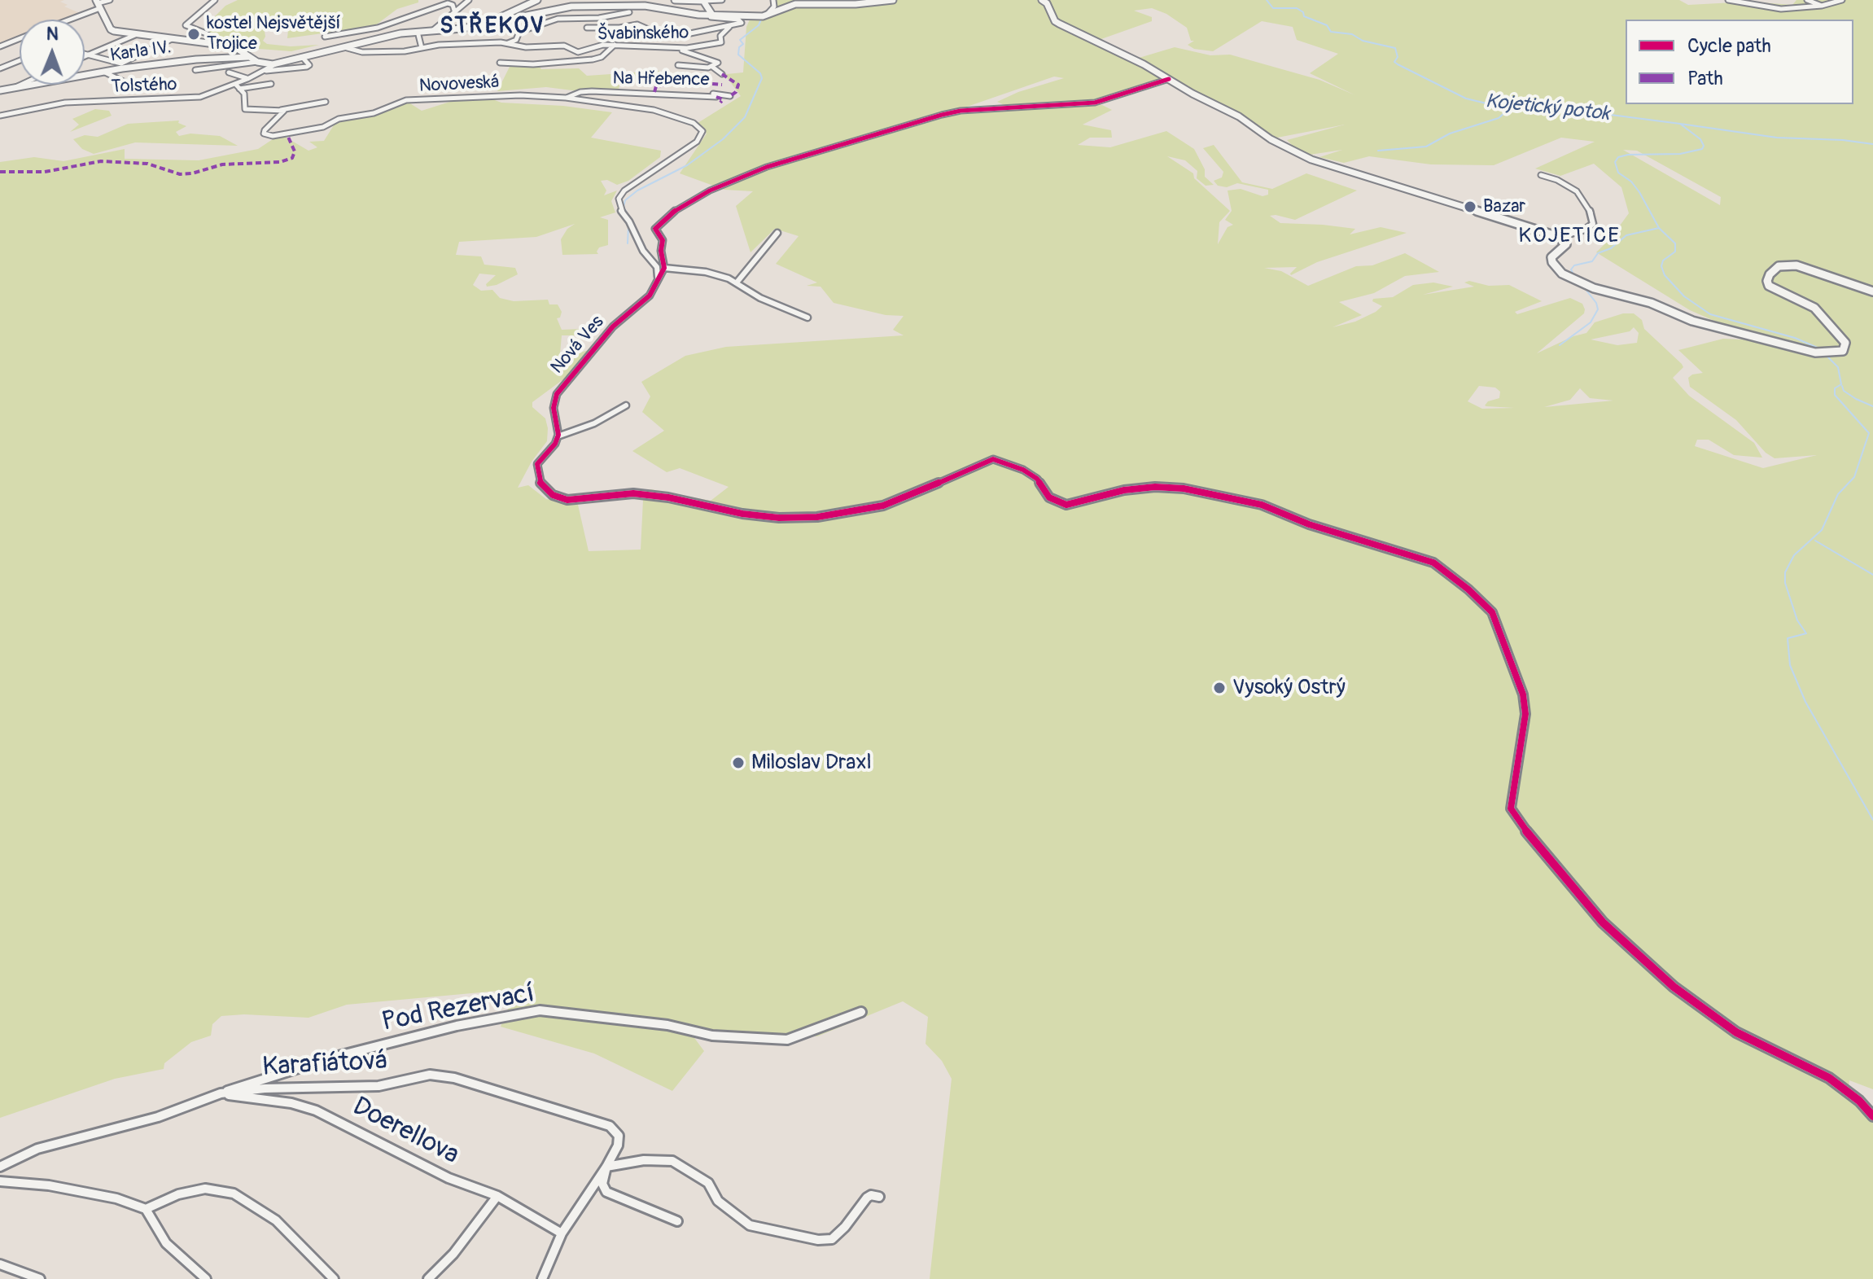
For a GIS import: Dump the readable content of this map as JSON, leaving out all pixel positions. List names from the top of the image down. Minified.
{"streets":{"street":["Švabinského","Karla IV.","Na Hřebence","Novoveská","Tolstého","Nová Ves","Pod Rezervací","Karafiátová","Doerellova"]},"crossings":[["Na Hřebence","Novoveská"],["Novoveská","Nová Ves"],["Pod Rezervací","Karafiátová"],["Pod Rezervací","Doerellova"],["Karafiátová","Doerellova"]],"districts":["STŘEKOV","KOJETICE"],"water":["Kojetický potok"],"places":["kostel Nejsvětější Trojice","Bazar","Vysoký Ostrý","Miloslav Draxl"],"legend":["Cycle path","Path"],"north":"top"}
